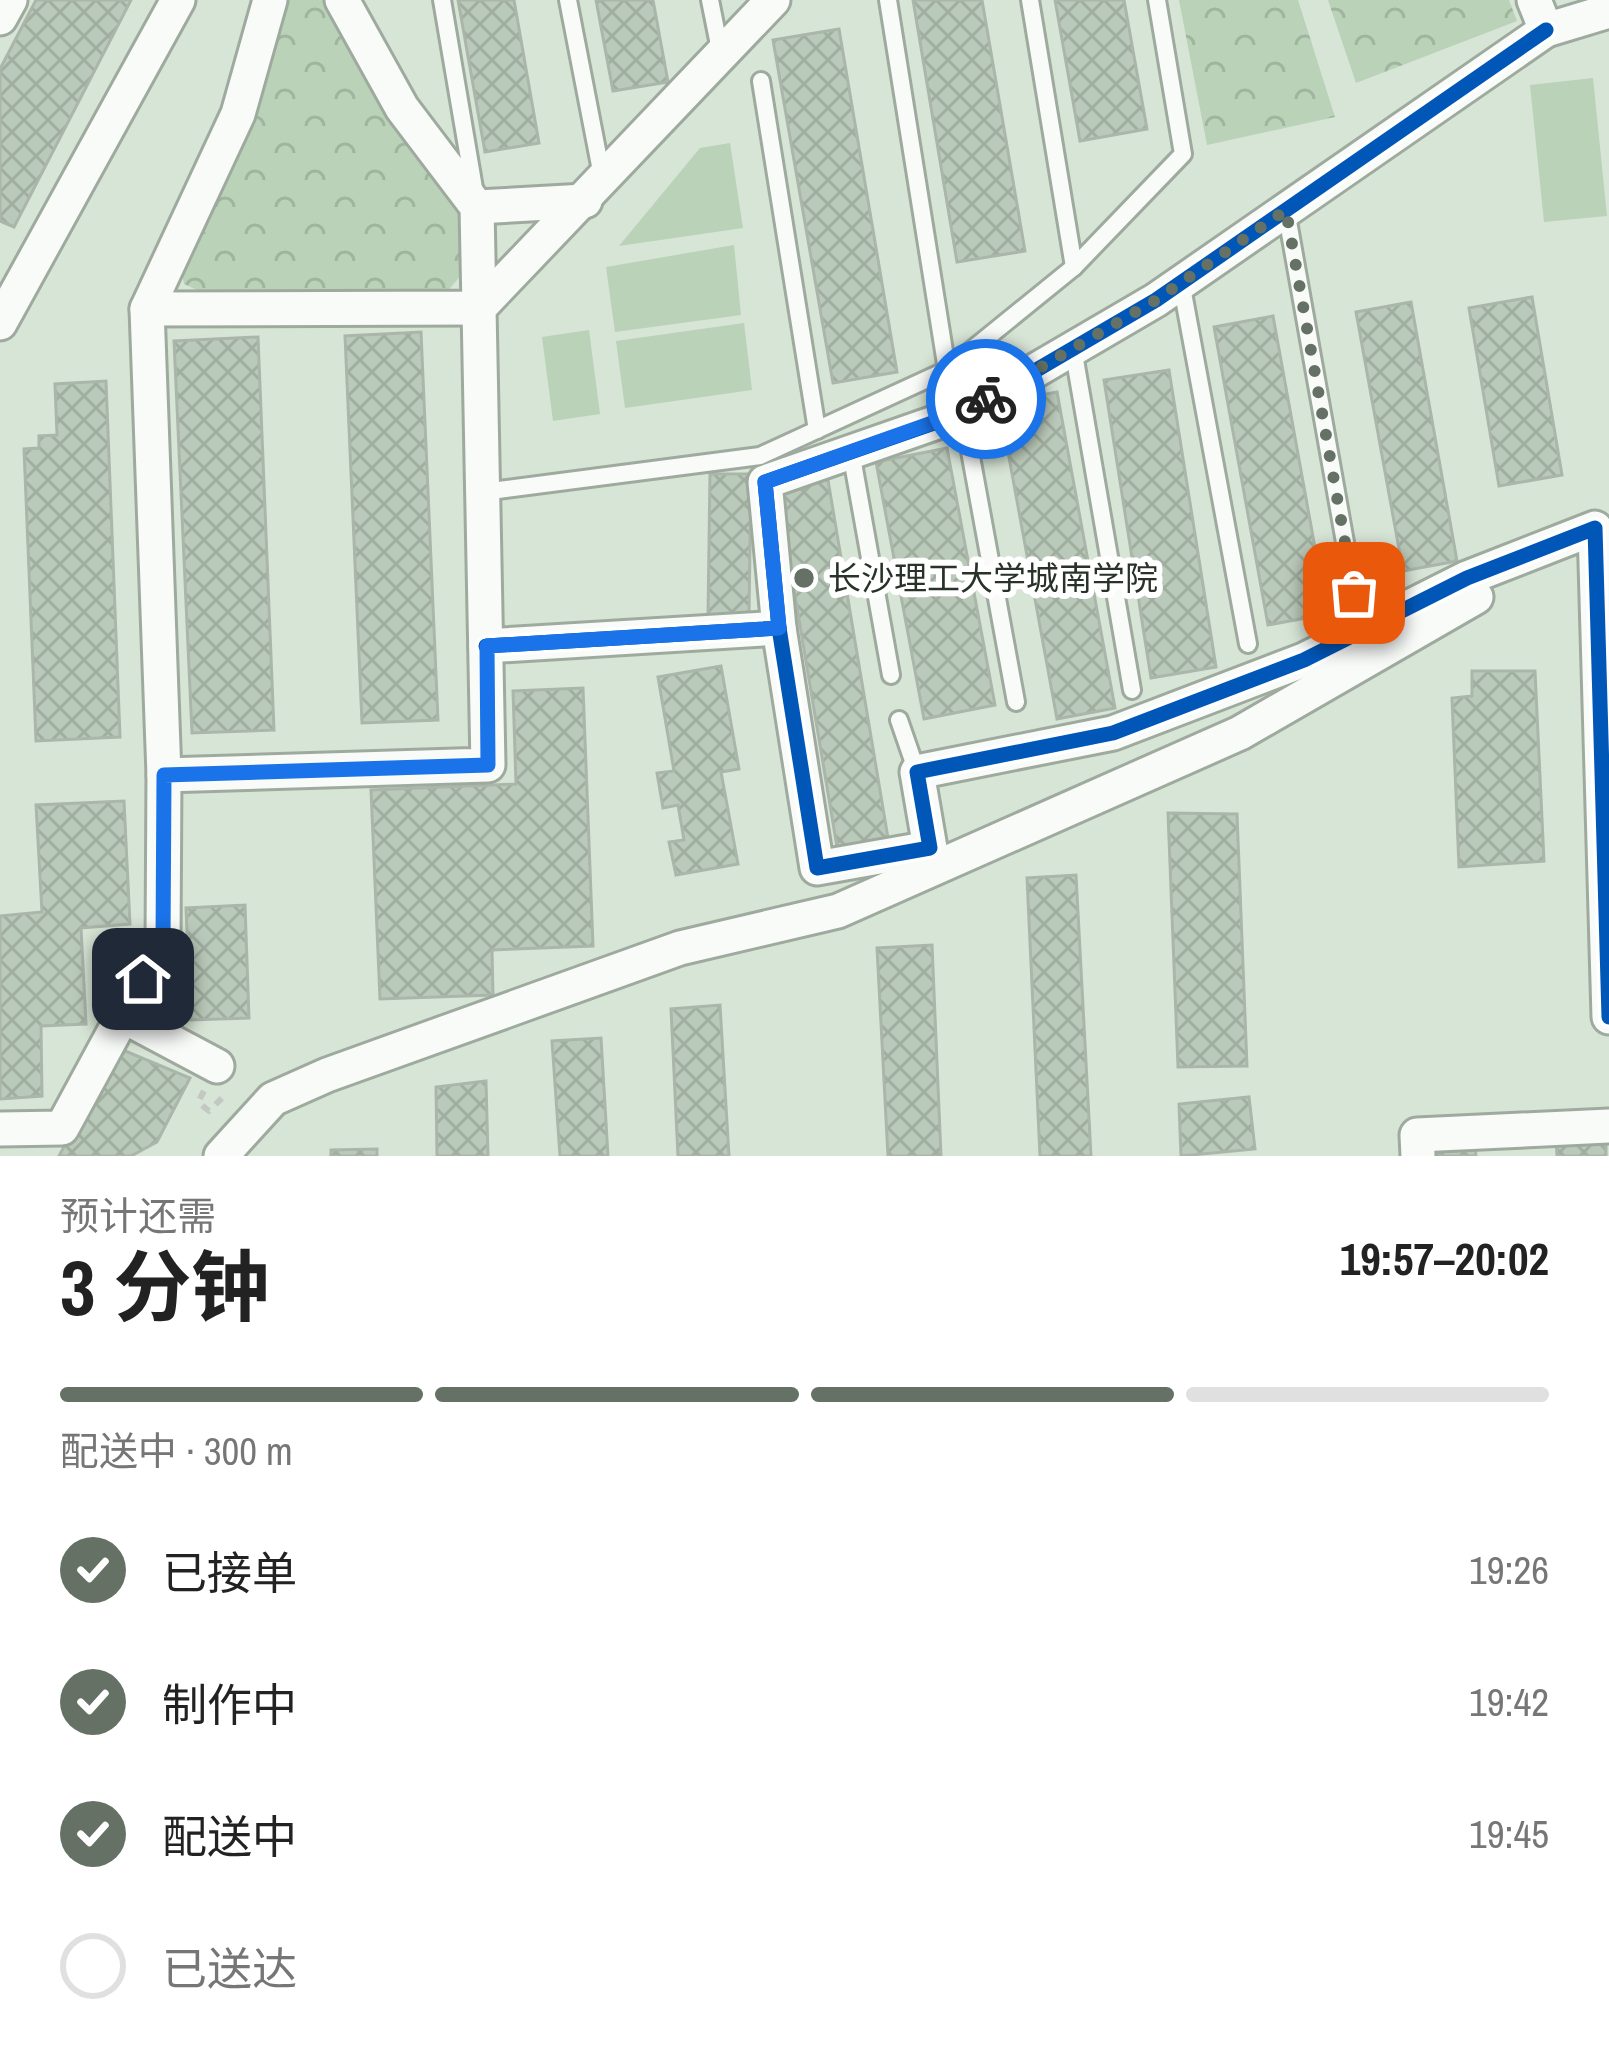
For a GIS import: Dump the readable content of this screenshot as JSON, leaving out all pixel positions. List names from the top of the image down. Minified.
{"places":["长沙理工大学城南学院"],"page":{"heading":["3 分钟","预计还需","19:57–20:02"],"bar":"配送中 · 300 m","list":[["已接单","19:26"],["制作中","19:42"],["配送中","19:45"],"已送达"]}}
